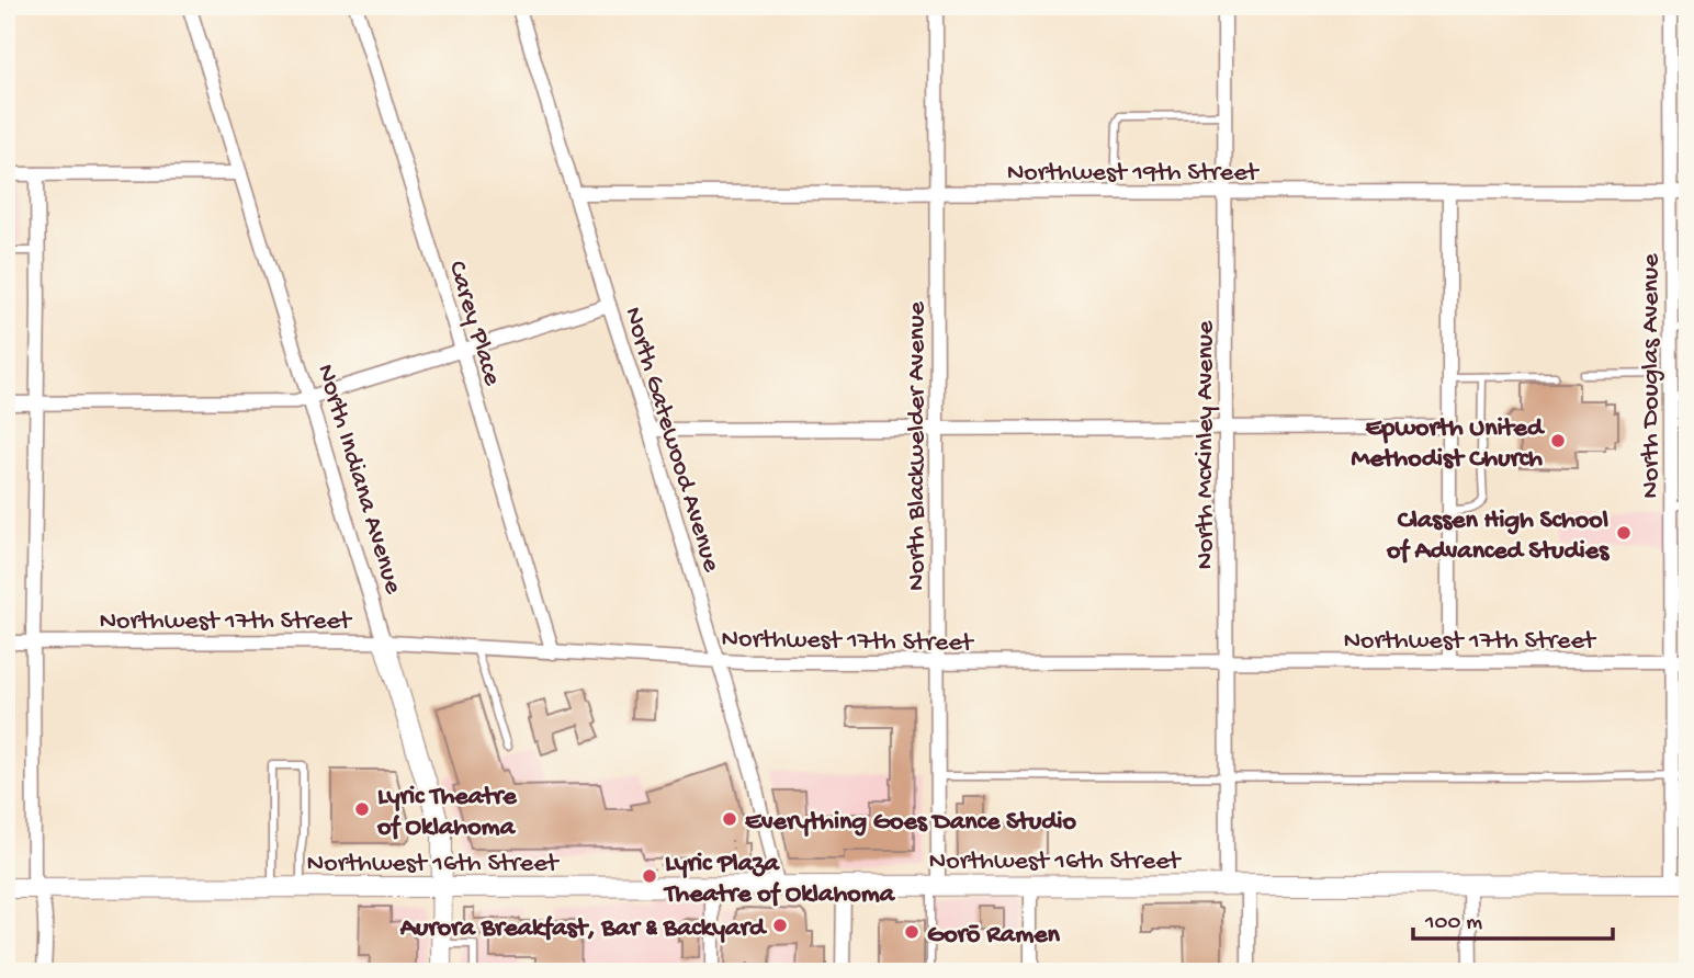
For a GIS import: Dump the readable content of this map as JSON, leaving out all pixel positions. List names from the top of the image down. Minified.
{"streets":{"street":["Northwest 19th Street","Carey Place","North Douglas Avenue","North Gatewood Avenue","North McKinley Avenue","North Blackwelder Avenue","North Indiana Avenue","Northwest 17th Street","Northwest 16th Street"]},"crossings":[["Northwest 19th Street","North Douglas Avenue"],["Northwest 19th Street","North Gatewood Avenue"],["Northwest 19th Street","North McKinley Avenue"],["Northwest 19th Street","North Blackwelder Avenue"],["Carey Place","Northwest 17th Street"],["North Douglas Avenue","Northwest 17th Street"],["North Douglas Avenue","Northwest 16th Street"],["North Gatewood Avenue","Northwest 17th Street"],["North Gatewood Avenue","Northwest 16th Street"],["North McKinley Avenue","Northwest 17th Street"],["North McKinley Avenue","Northwest 16th Street"],["North Blackwelder Avenue","Northwest 17th Street"],["North Blackwelder Avenue","Northwest 16th Street"],["North Indiana Avenue","Northwest 17th Street"],["North Indiana Avenue","Northwest 16th Street"]],"places":["Epworth United Methodist Church","Classen High School of Advanced Studies","Lyric Theatre of Oklahoma","Everything Goes Dance Studio","Lyric Plaza Theatre of Oklahoma","Aurora Breakfast, Bar & Backyard","Gorõ Ramen"],"scale_bar":"100 m"}
